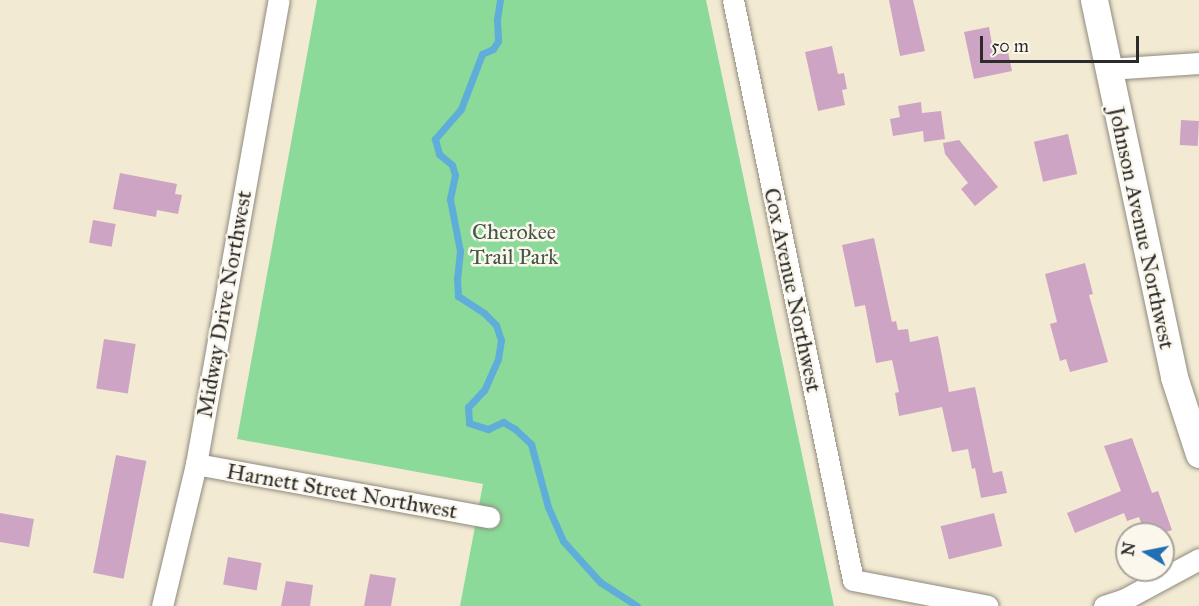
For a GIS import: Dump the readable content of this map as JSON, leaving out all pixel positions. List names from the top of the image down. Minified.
{"streets":{"street":["Johnson Avenue Northwest","Cox Avenue Northwest","Midway Drive Northwest","Harnett Street Northwest"]},"crossings":[["Midway Drive Northwest","Harnett Street Northwest"]],"parks":["Cherokee Trail Park"],"scale_bar":"50 m","north":"left"}
